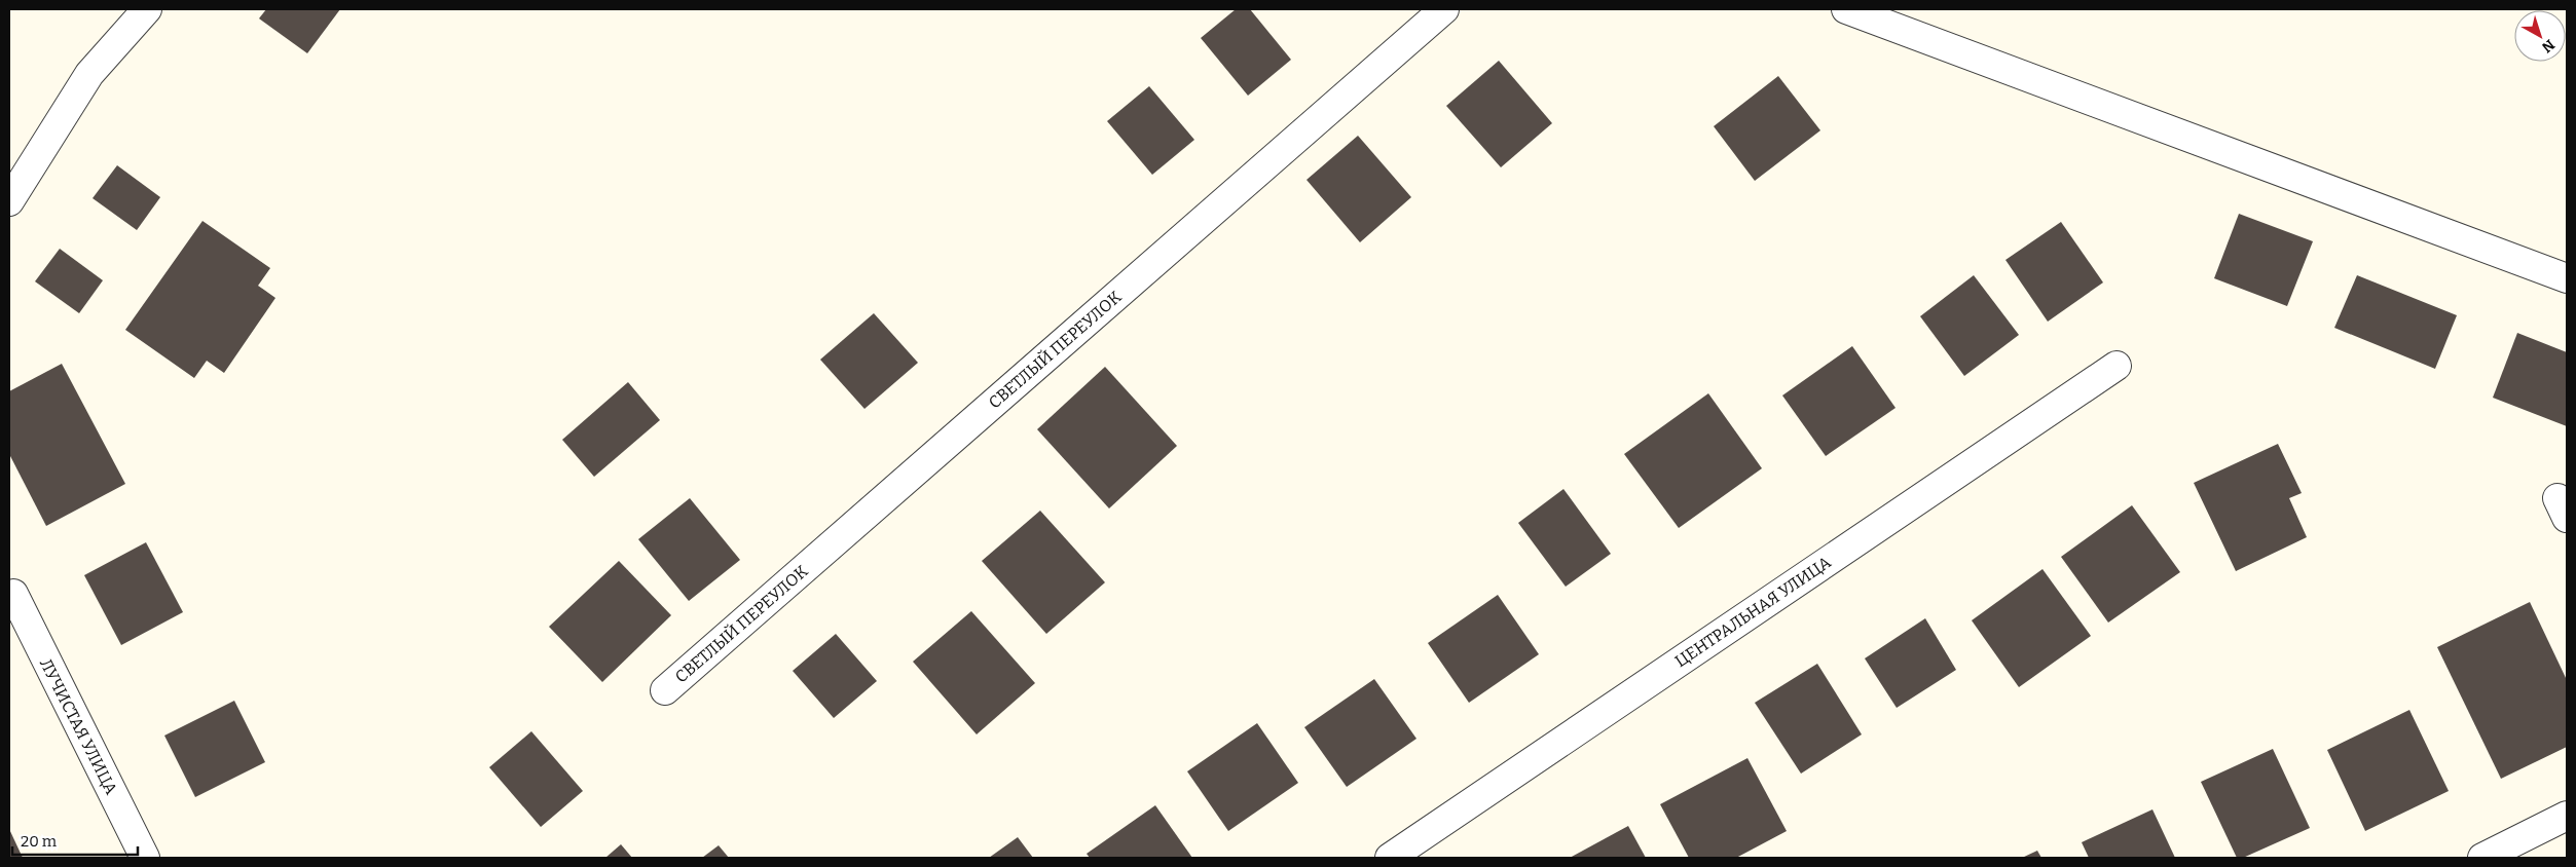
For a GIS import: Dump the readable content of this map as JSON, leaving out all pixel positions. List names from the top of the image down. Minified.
{"streets":{"street":["СВЕТЛЫЙ ПЕРЕУЛОК","ЦЕНТРАЛЬНАЯ УЛИЦА","ЛУЧИСТАЯ УЛИЦА"]},"scale_bar":"20 m","north":"bottom right"}
